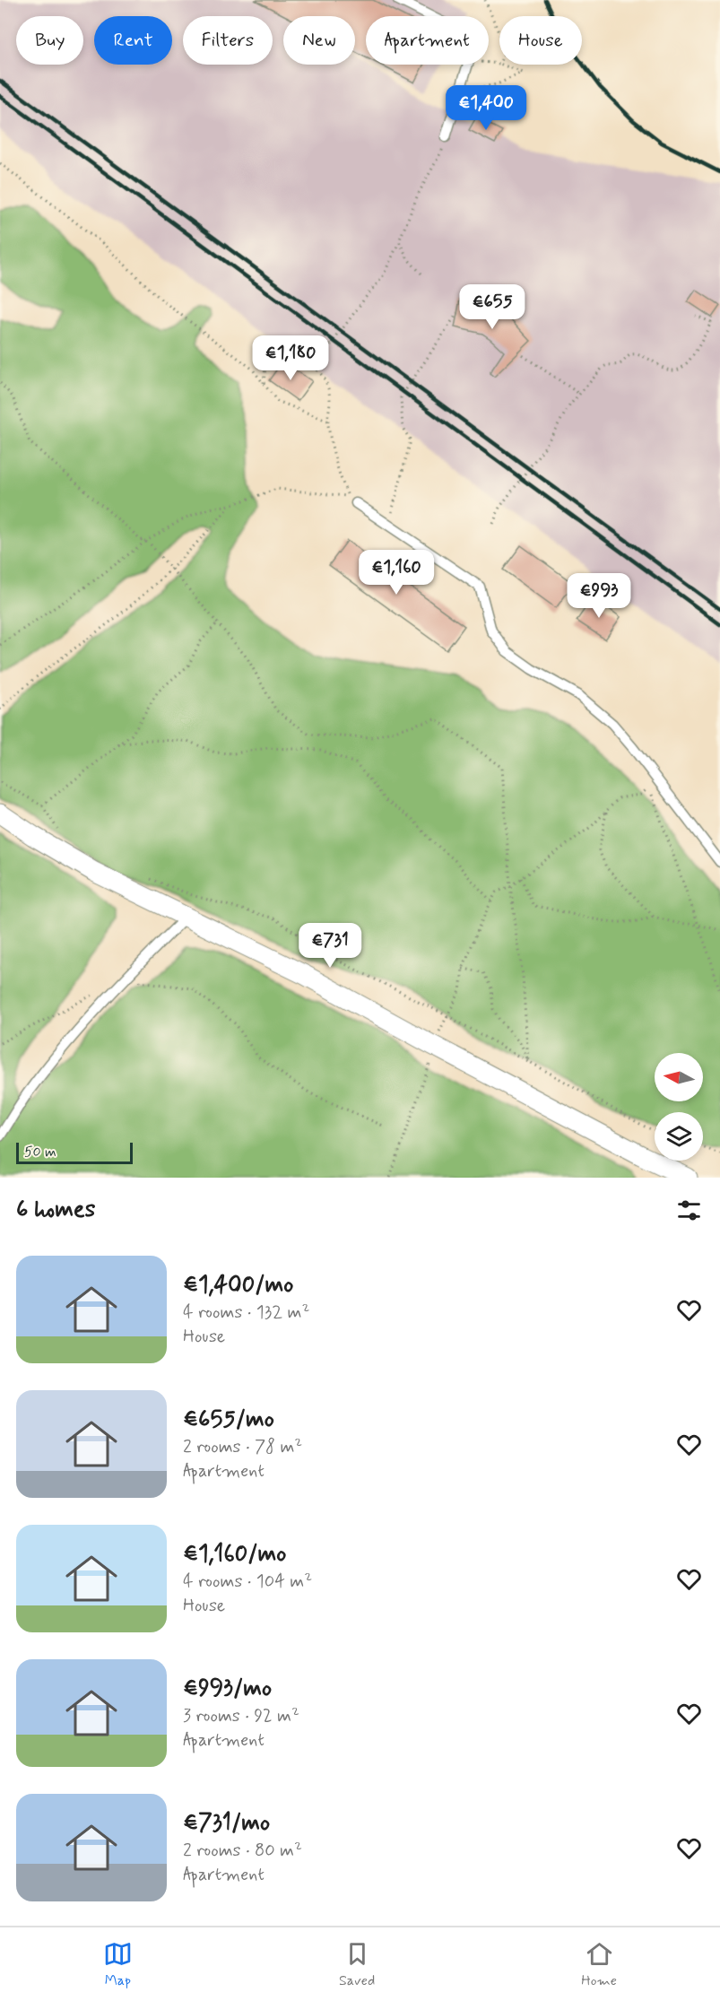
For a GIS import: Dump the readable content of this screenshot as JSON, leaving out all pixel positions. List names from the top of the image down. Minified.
{"scale_bar":"50 m","north":"left","page":{"chip":["Buy","Rent","Filters","New","Apartment","House"],"price":["€1,400","€655","€1,180","€1,160","€993","€731"],"scale":"50 m","heading":"6 homes","list":[{"name":"€1,400/mo","note":"4 rooms · 132 m² · House"},{"name":"€655/mo","note":"2 rooms · 78 m² · Apartment"},{"name":"€1,160/mo","note":"4 rooms · 104 m² · House"},{"name":"€993/mo","note":"3 rooms · 92 m² · Apartment"},{"name":"€731/mo","note":"2 rooms · 80 m² · Apartment"}],"tabs":["Map","Saved","Home"]}}
